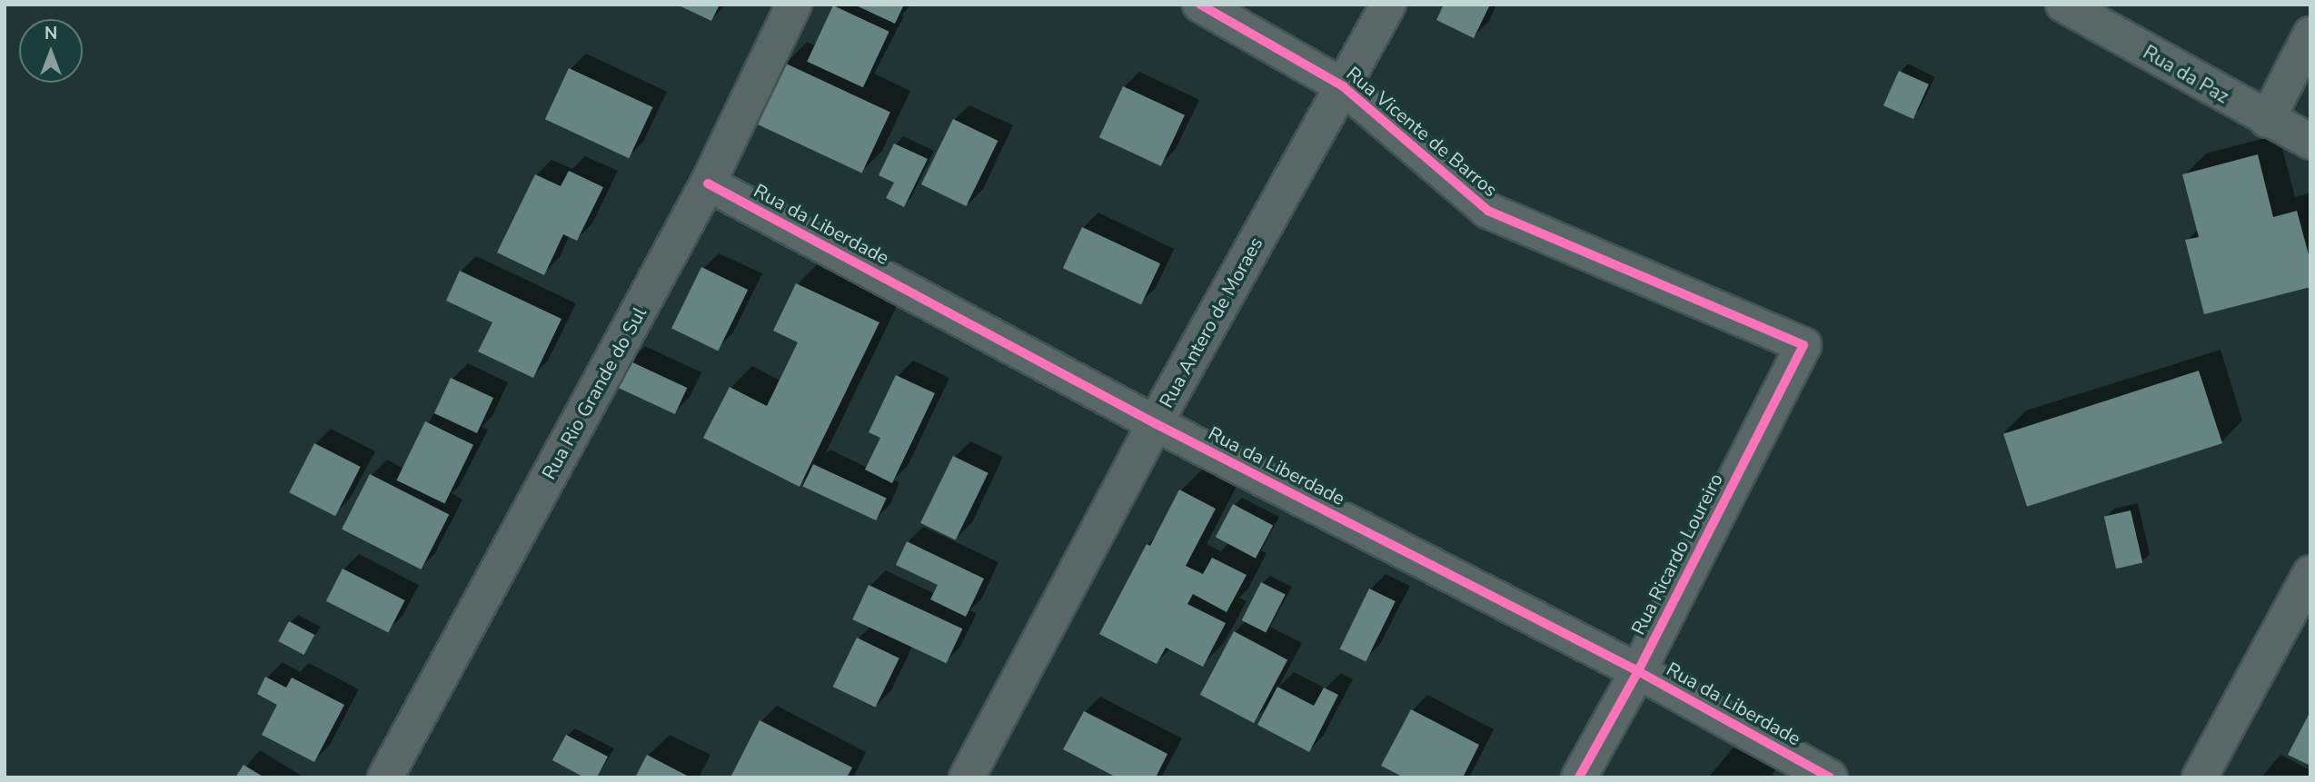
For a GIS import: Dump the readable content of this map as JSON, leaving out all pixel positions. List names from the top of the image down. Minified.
{"streets":{"street":["Rua da Paz","Rua Vicente de Barros","Rua da Liberdade","Rua Antero de Moraes","Rua Rio Grande do Sul","Rua Ricardo Loureiro"]},"crossings":[["Rua Vicente de Barros","Rua Antero de Moraes"],["Rua Vicente de Barros","Rua Ricardo Loureiro"],["Rua da Liberdade","Rua Antero de Moraes"],["Rua da Liberdade","Rua Rio Grande do Sul"],["Rua da Liberdade","Rua Ricardo Loureiro"]],"north":"top"}
